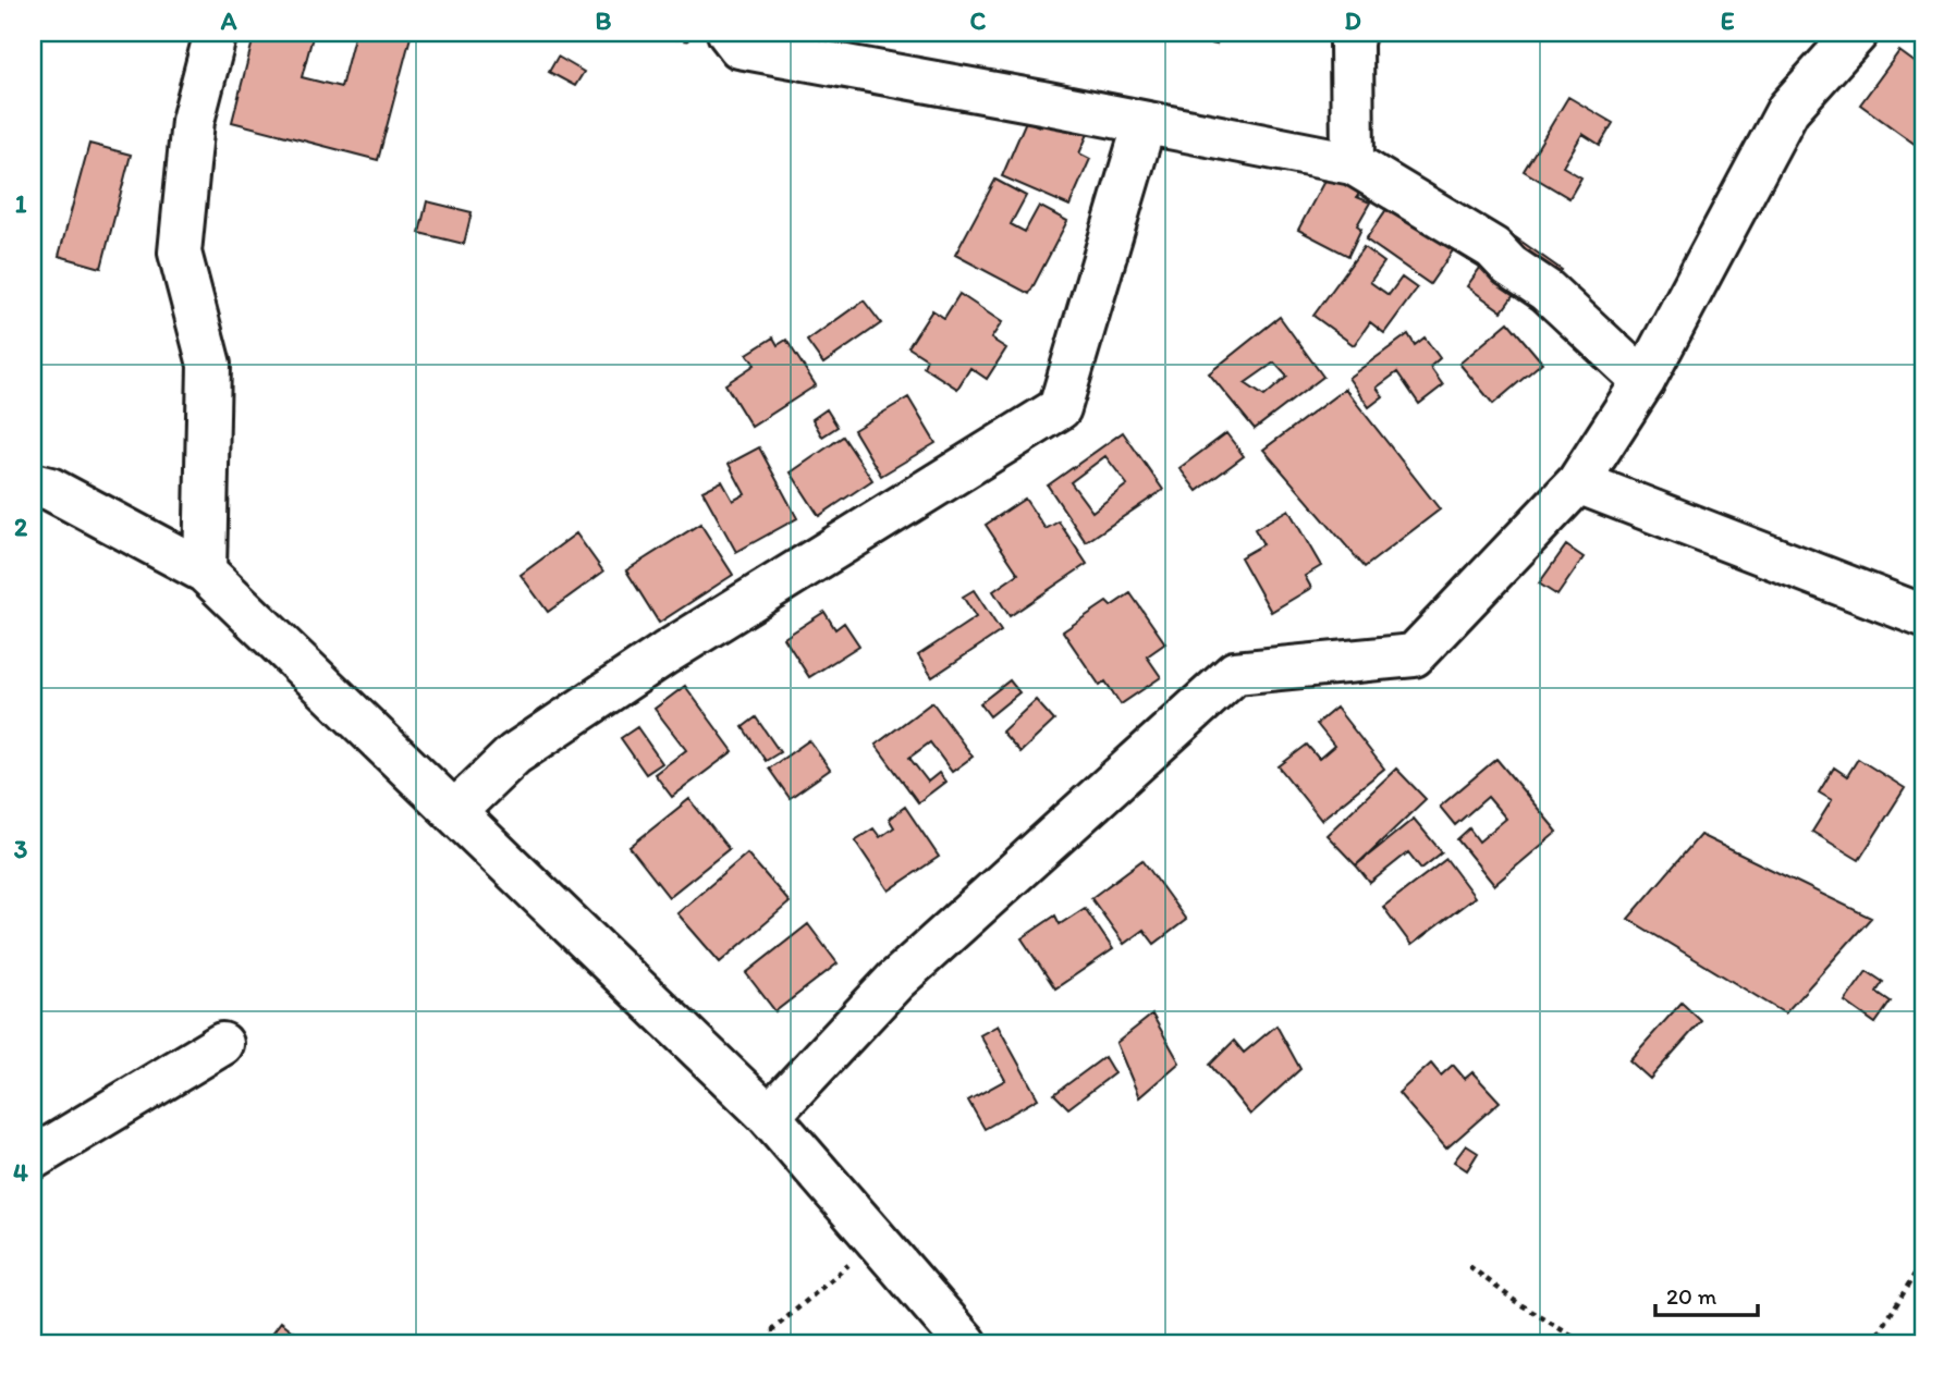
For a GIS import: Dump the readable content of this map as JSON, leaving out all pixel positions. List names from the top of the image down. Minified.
{"scale_bar":"20 m","grid":{"columns":["A","B","C","D","E"],"rows":["1","2","3","4"]}}
